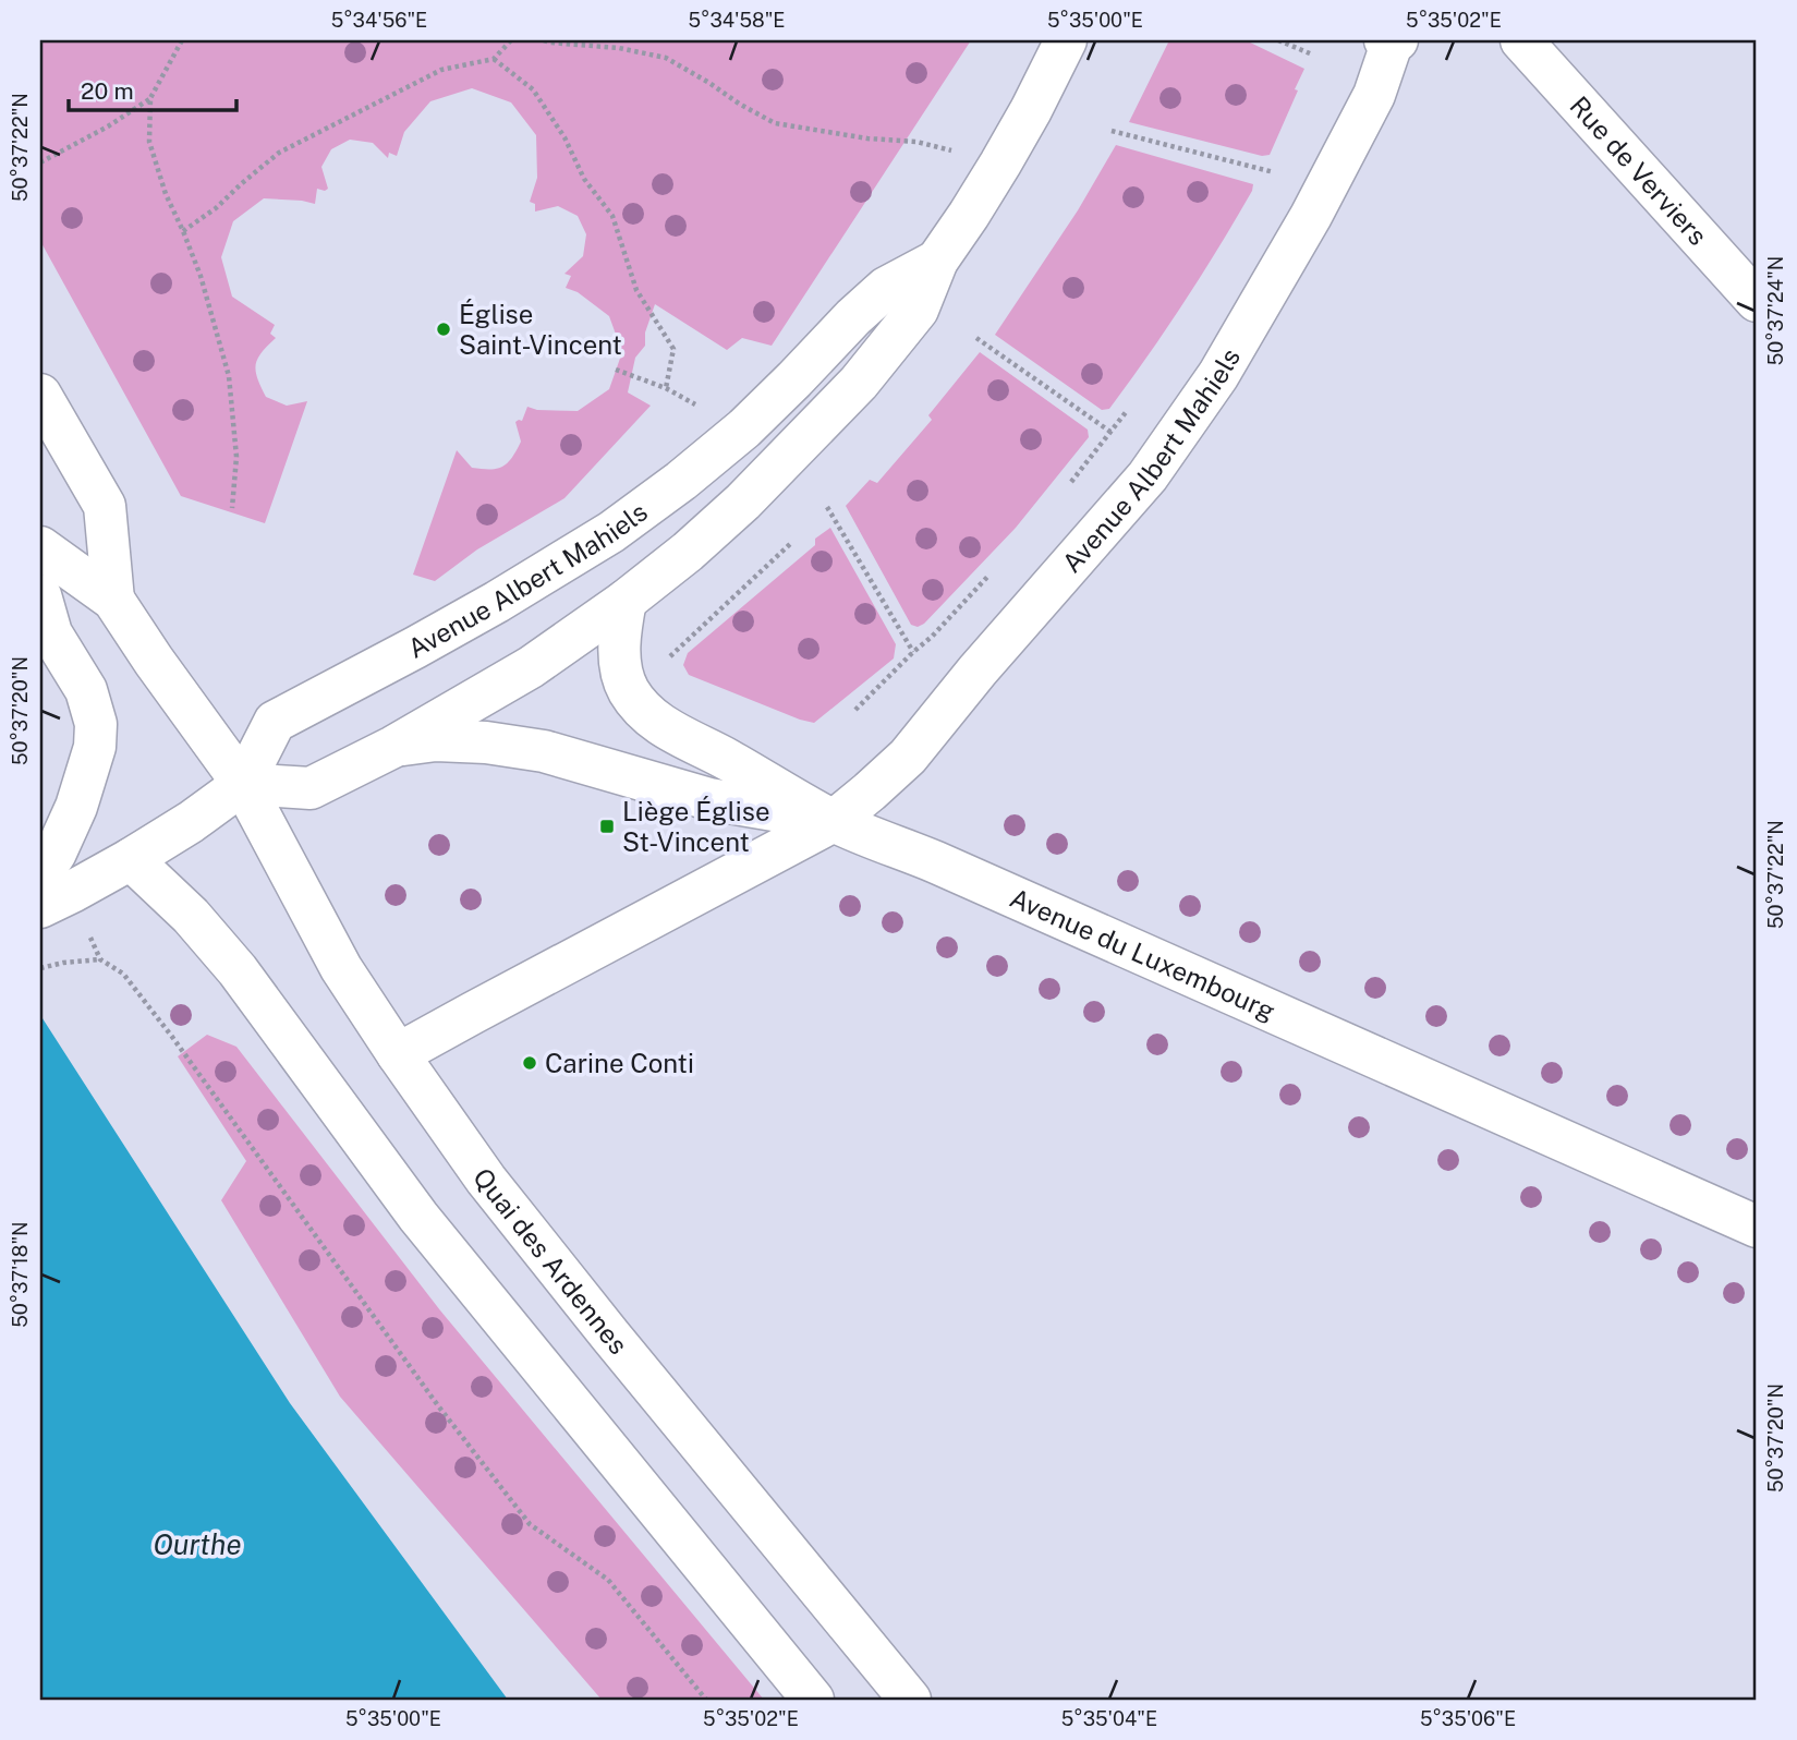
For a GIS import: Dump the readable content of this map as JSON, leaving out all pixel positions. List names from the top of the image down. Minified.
{"streets":{"street":["Rue de Verviers","Avenue Albert Mahiels","Avenue du Luxembourg","Quai des Ardennes"]},"crossings":[["Avenue Albert Mahiels","Avenue du Luxembourg"],["Avenue Albert Mahiels","Quai des Ardennes"]],"water":["Ourthe"],"places":{"other":["Église Saint-Vincent","Carine Conti"],"transit":["Liège Église St-Vincent"]},"scale_bar":"20 m","coordinates":["5°34'56\"E","5°34'58\"E","5°35'00\"E","5°35'02\"E","50°37'22\"N","50°37'24\"N","50°37'20\"N","50°37'18\"N","5°35'04\"E","5°35'06\"E"]}
